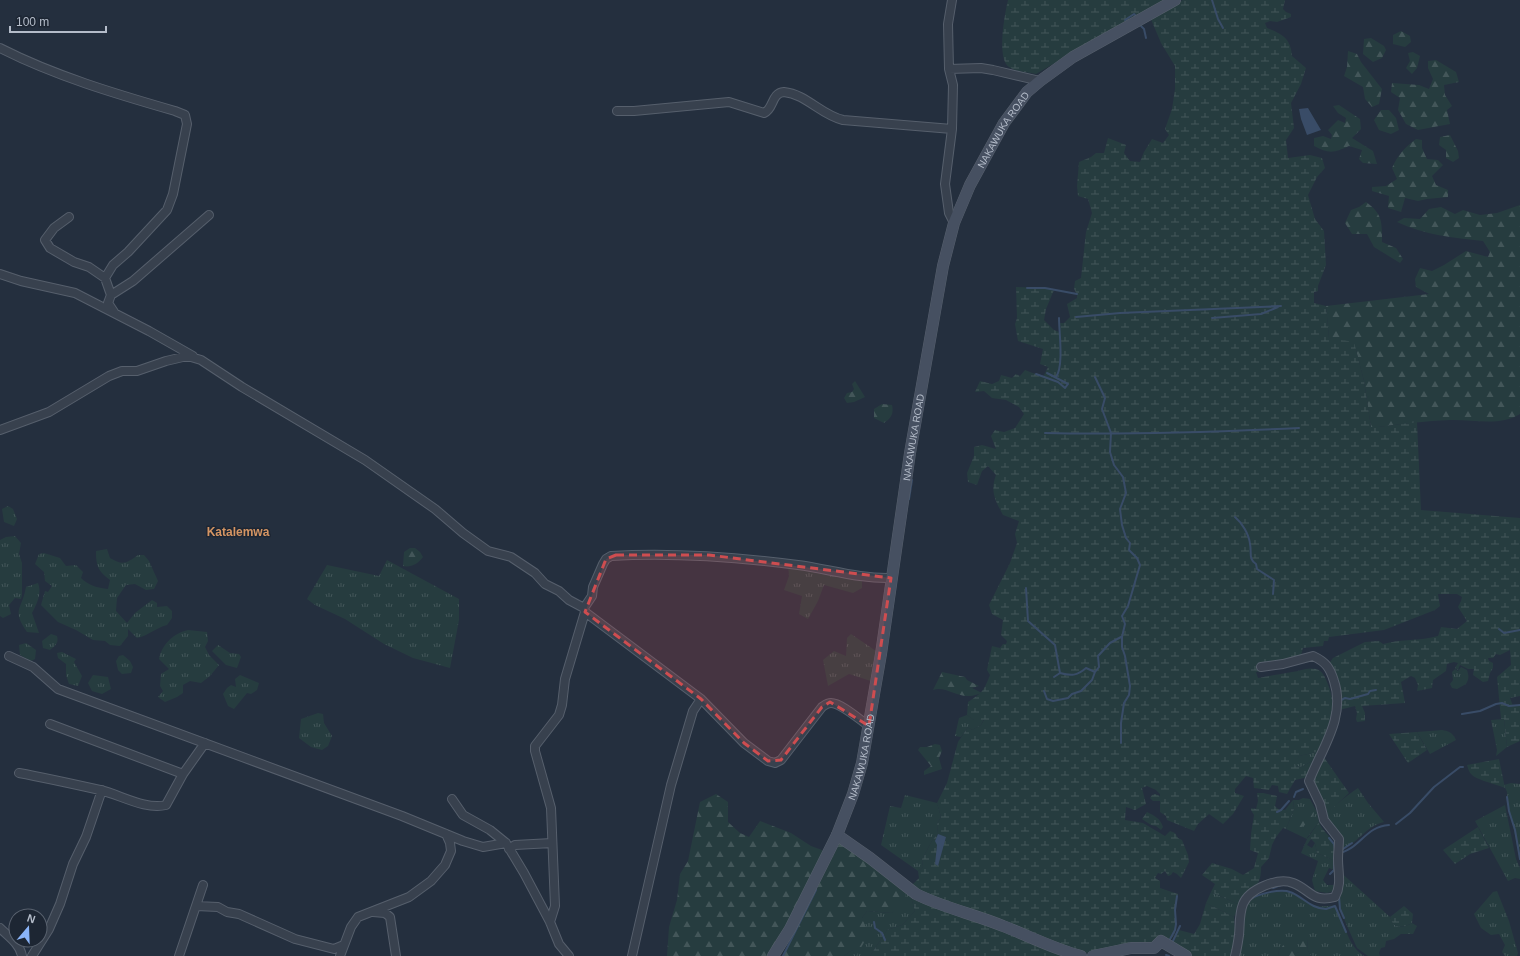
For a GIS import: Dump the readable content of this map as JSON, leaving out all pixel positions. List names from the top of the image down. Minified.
{"streets":{"main road":["NAKAWUKA ROAD"]},"districts":["Katalemwa"],"scale_bar":"100 m","north":"top"}
